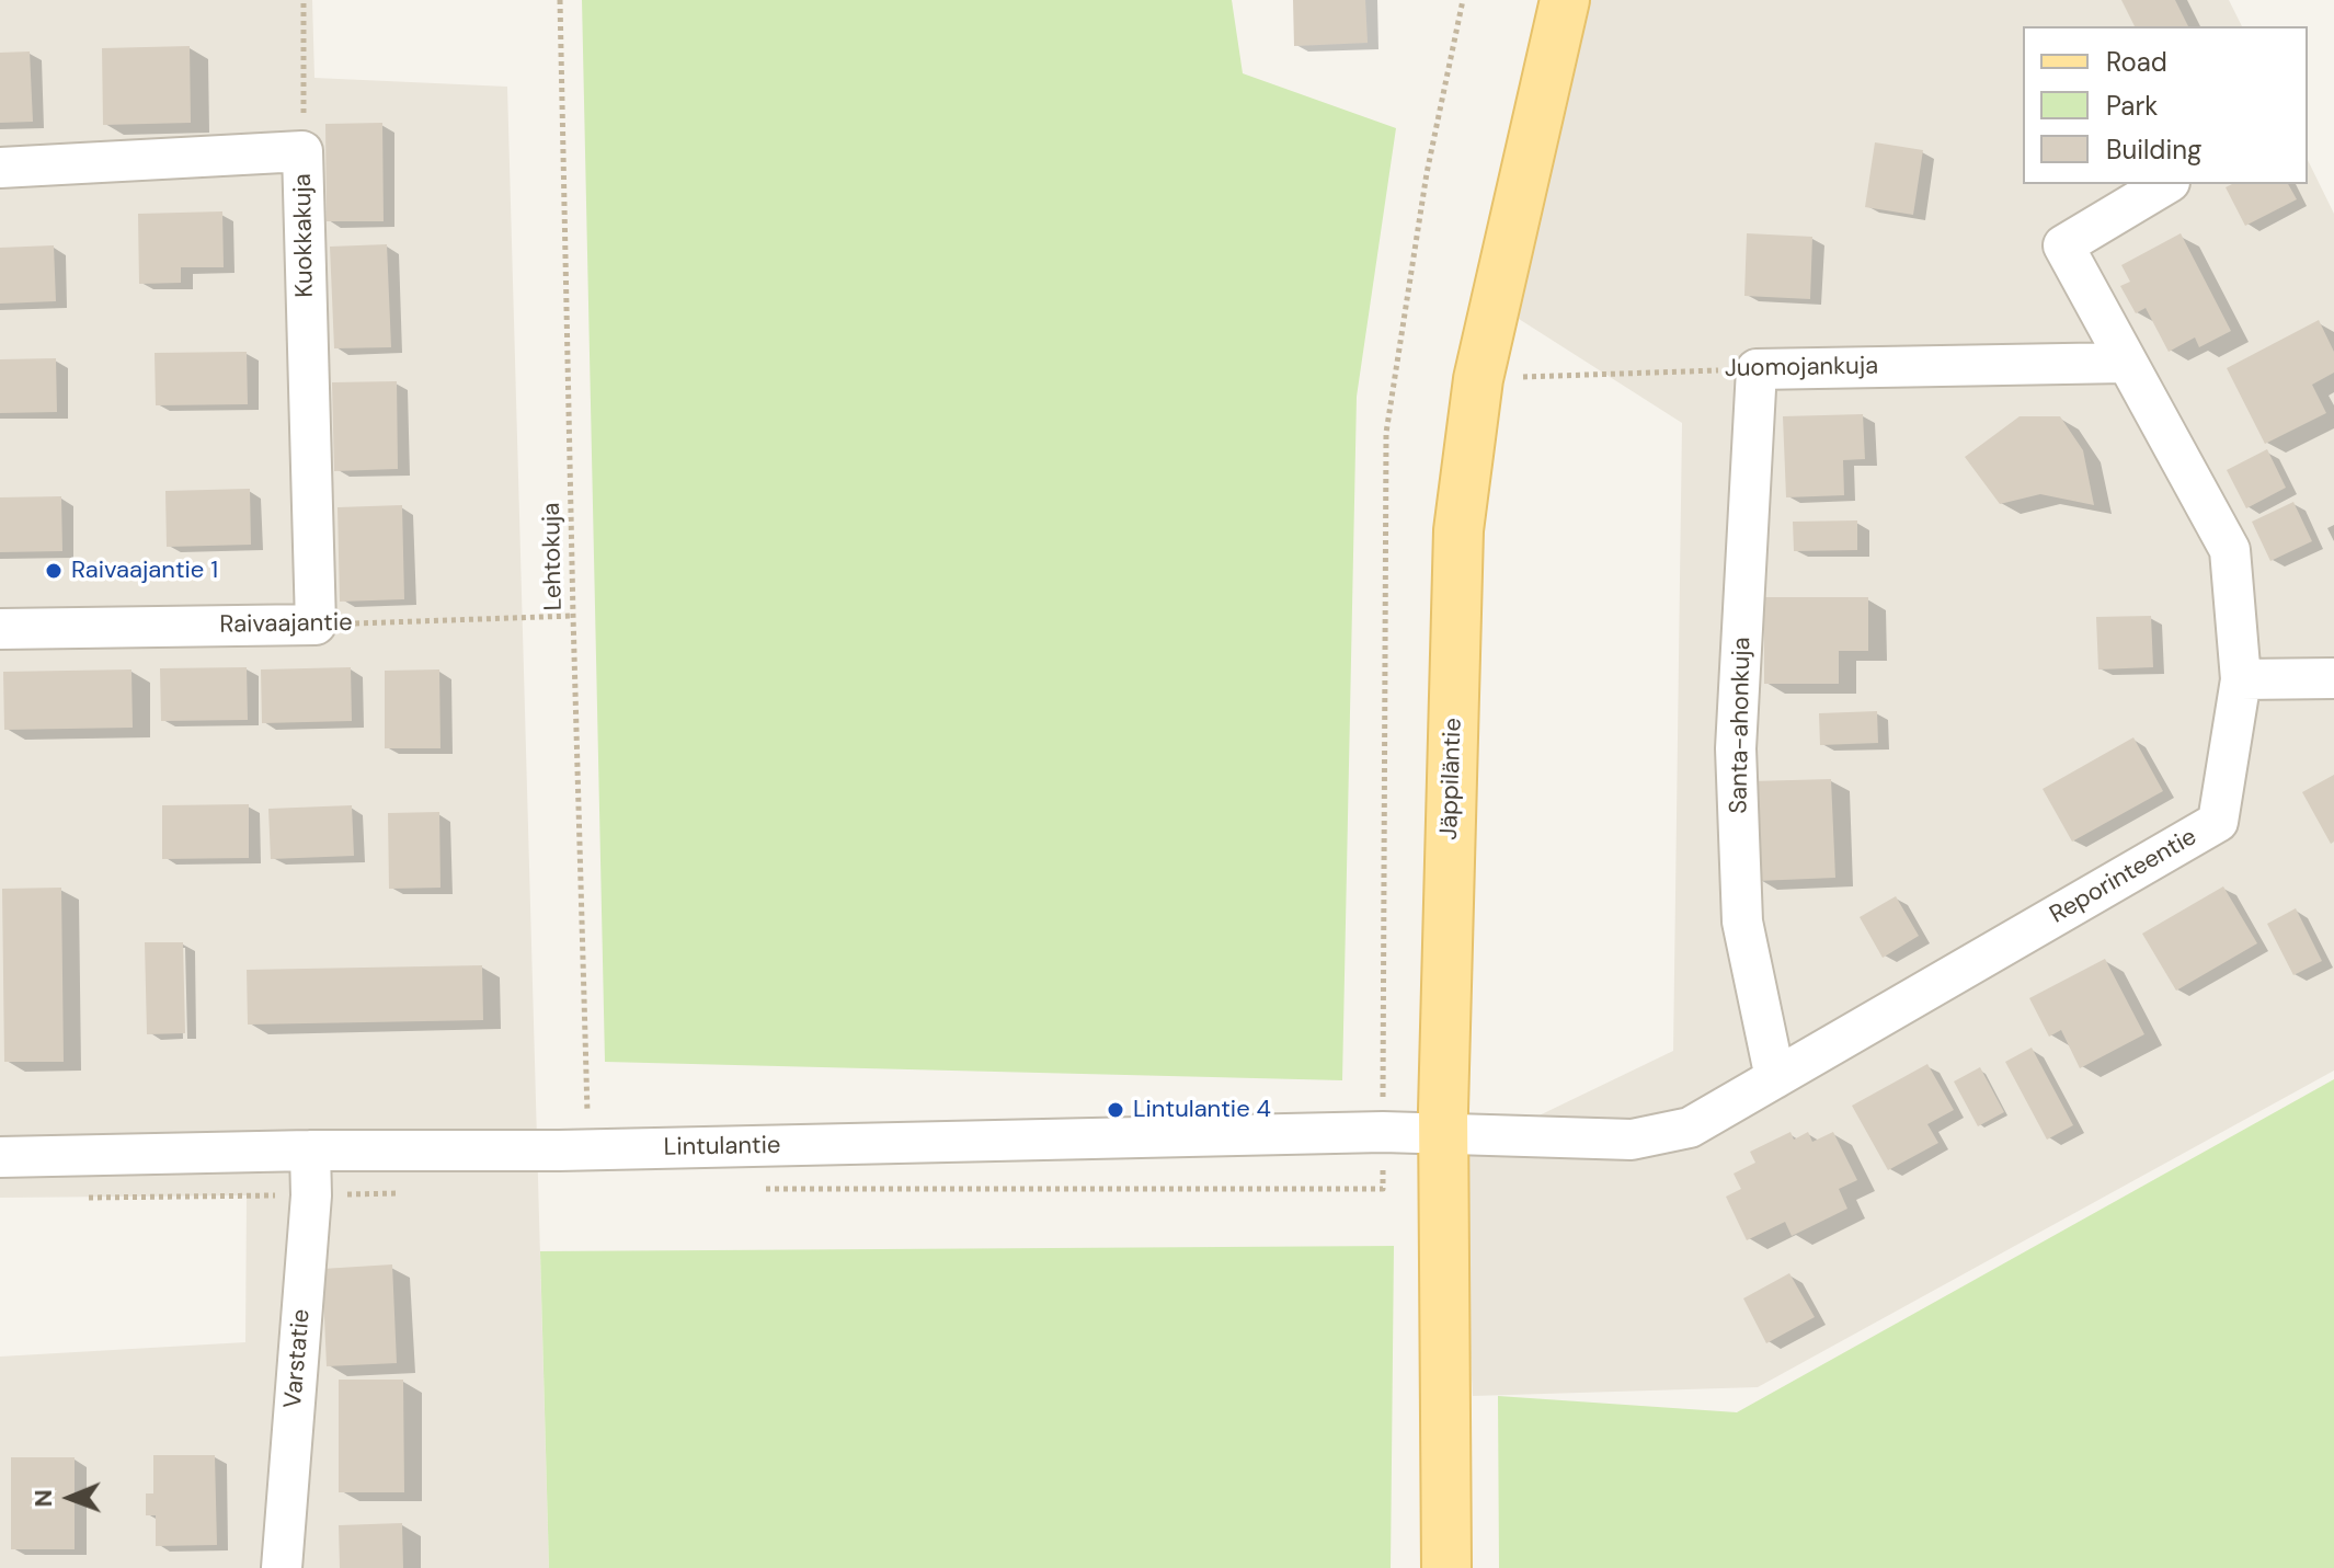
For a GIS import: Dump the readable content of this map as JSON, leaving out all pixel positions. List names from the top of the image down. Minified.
{"streets":{"main road":["Jäppiläntie"],"street":["Kuokkakuja","Juomojankuja","Raivaajantie","Santa-ahonkuja","Reporinteentie","Lintulantie","Varstatie"],"path":["Lehtokuja"]},"crossings":[["Kuokkakuja","Raivaajantie"],["Juomojankuja","Santa-ahonkuja"],["Juomojankuja","Jäppiläntie"],["Juomojankuja","Reporinteentie"],["Lehtokuja","Raivaajantie"],["Santa-ahonkuja","Reporinteentie"],["Jäppiläntie","Reporinteentie"],["Jäppiläntie","Lintulantie"],["Reporinteentie","Lintulantie"],["Lintulantie","Varstatie"]],"places":["Raivaajantie 1","Lintulantie 4"],"legend":["Road","Park","Building"],"north":"left"}
